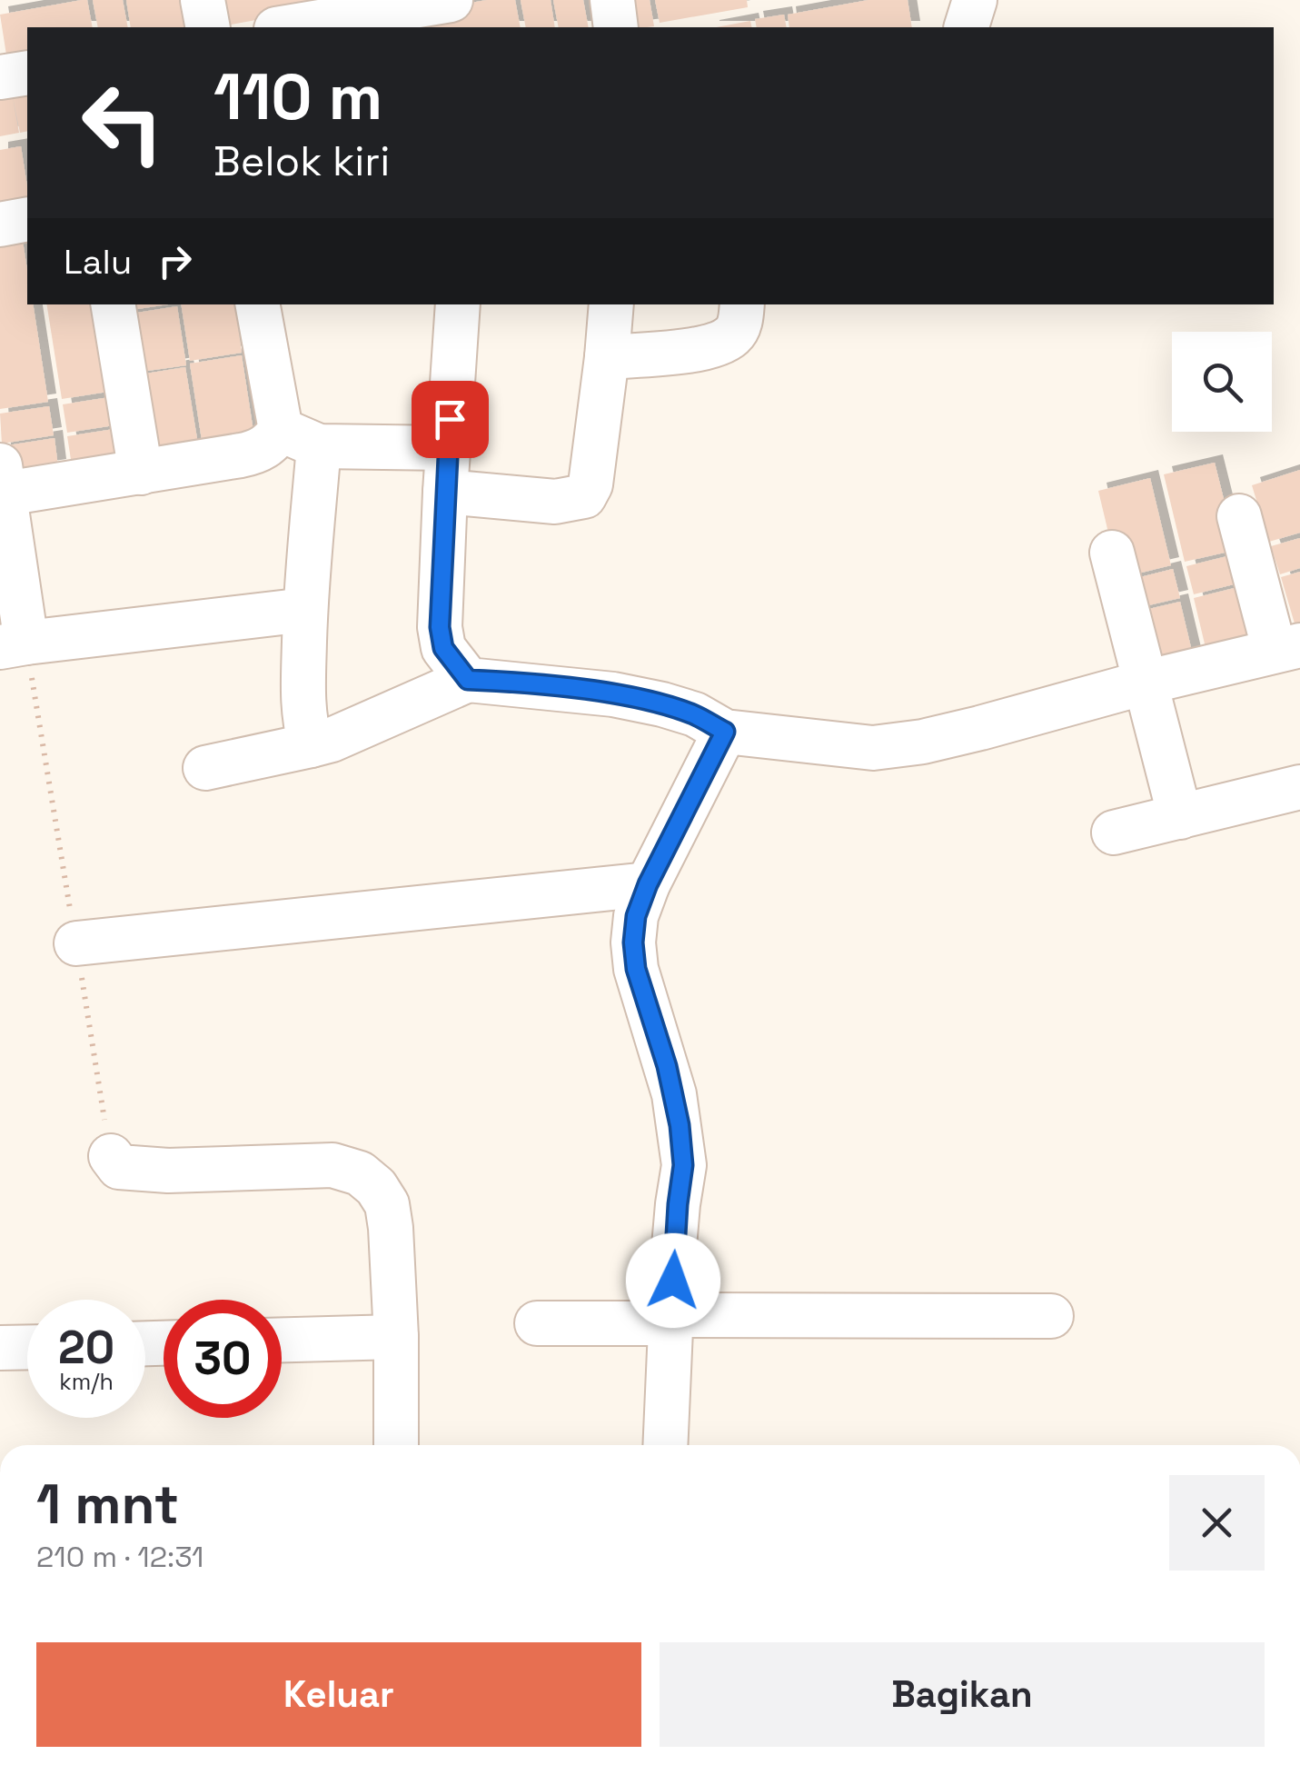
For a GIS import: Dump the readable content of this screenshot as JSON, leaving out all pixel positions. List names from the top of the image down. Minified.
{"page":{"turn":["110 m","Belok kiri"],"then":"Lalu","speed":"20 km/h","limit":"30","heading":["1 mnt","210 m · 12:31"],"buttons":["Keluar","Bagikan"]}}
